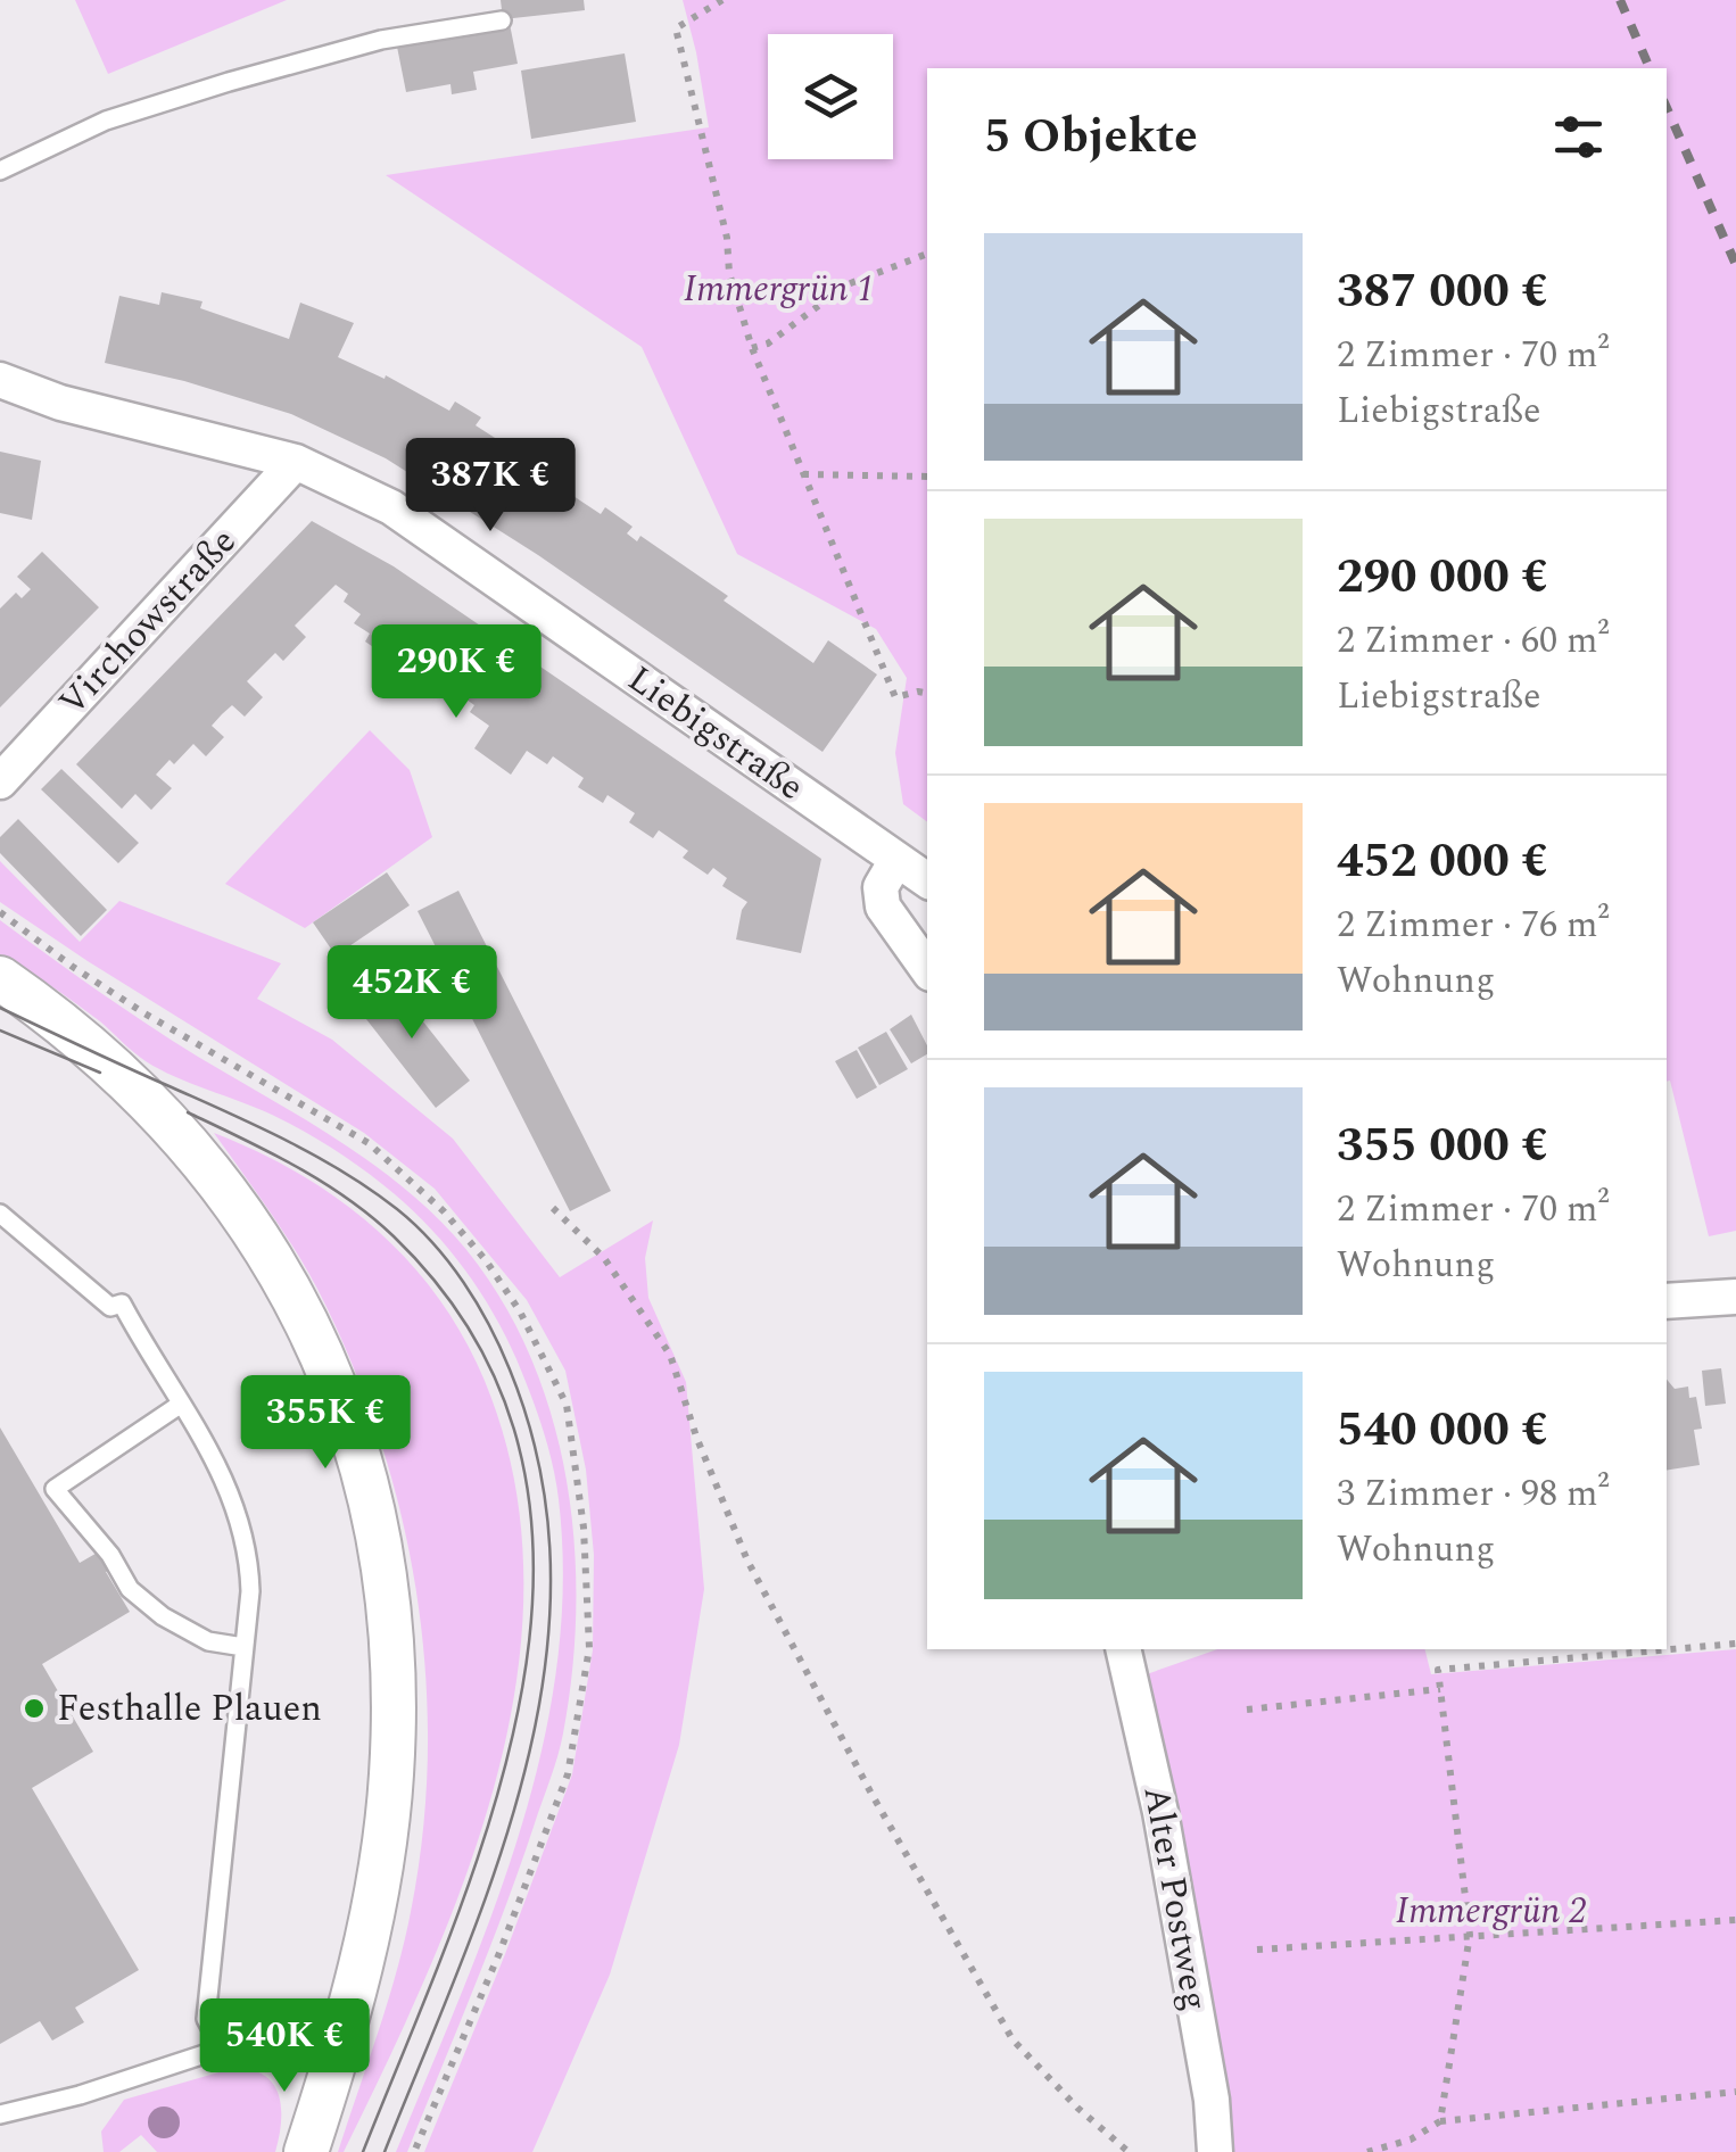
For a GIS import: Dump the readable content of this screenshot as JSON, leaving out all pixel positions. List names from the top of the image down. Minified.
{"streets":{"street":["Virchowstraße","Liebigstraße","Alter Postweg"]},"crossings":[["Virchowstraße","Liebigstraße"]],"parks":["Immergrün 1","Immergrün 2"],"places":["Festhalle Plauen"],"page":{"heading":"5 Objekte","list":[{"name":"387 000 €","note":"2 Zimmer · 70 m² · Liebigstraße"},{"name":"290 000 €","note":"2 Zimmer · 60 m² · Liebigstraße"},{"name":"452 000 €","note":"2 Zimmer · 76 m² · Wohnung"},{"name":"355 000 €","note":"2 Zimmer · 70 m² · Wohnung"},{"name":"540 000 €","note":"3 Zimmer · 98 m² · Wohnung"}],"price":["387K €","290K €","452K €","355K €","540K €"]}}
